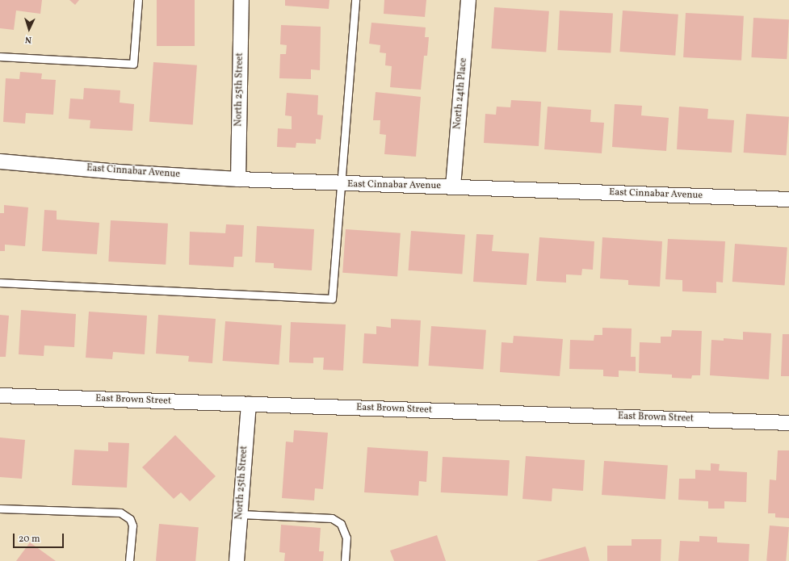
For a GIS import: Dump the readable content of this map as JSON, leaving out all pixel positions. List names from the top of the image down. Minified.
{"streets":{"street":["North 25th Street","North 24th Place","East Cinnabar Avenue","East Brown Street"]},"crossings":[["North 25th Street","East Cinnabar Avenue"],["North 25th Street","East Brown Street"],["North 24th Place","East Cinnabar Avenue"]],"scale_bar":"20 m","north":"bottom"}
